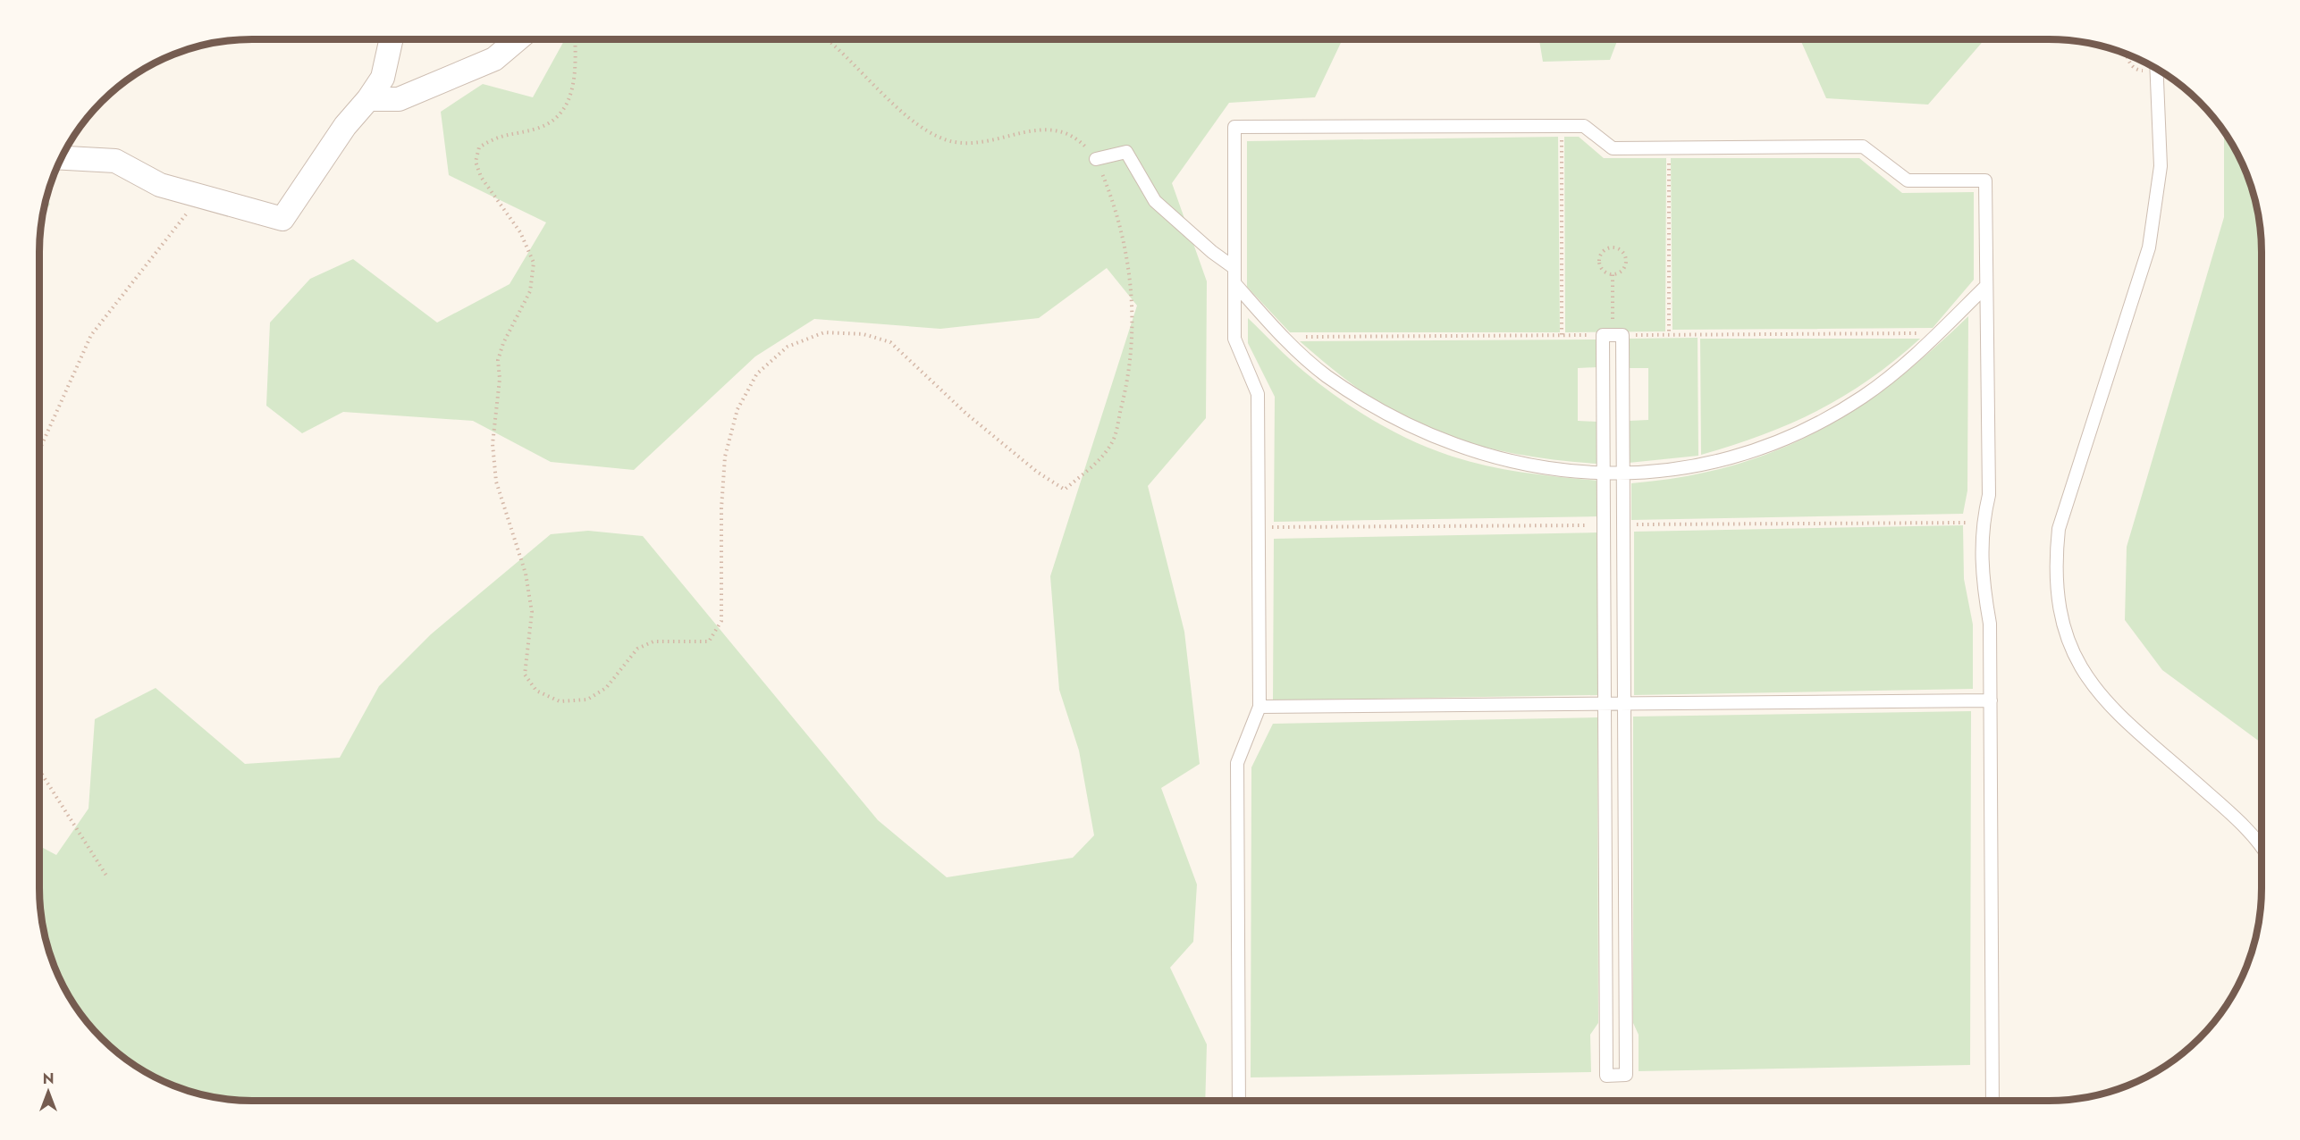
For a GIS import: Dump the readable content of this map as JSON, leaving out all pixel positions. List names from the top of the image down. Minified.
{"north":"top"}
